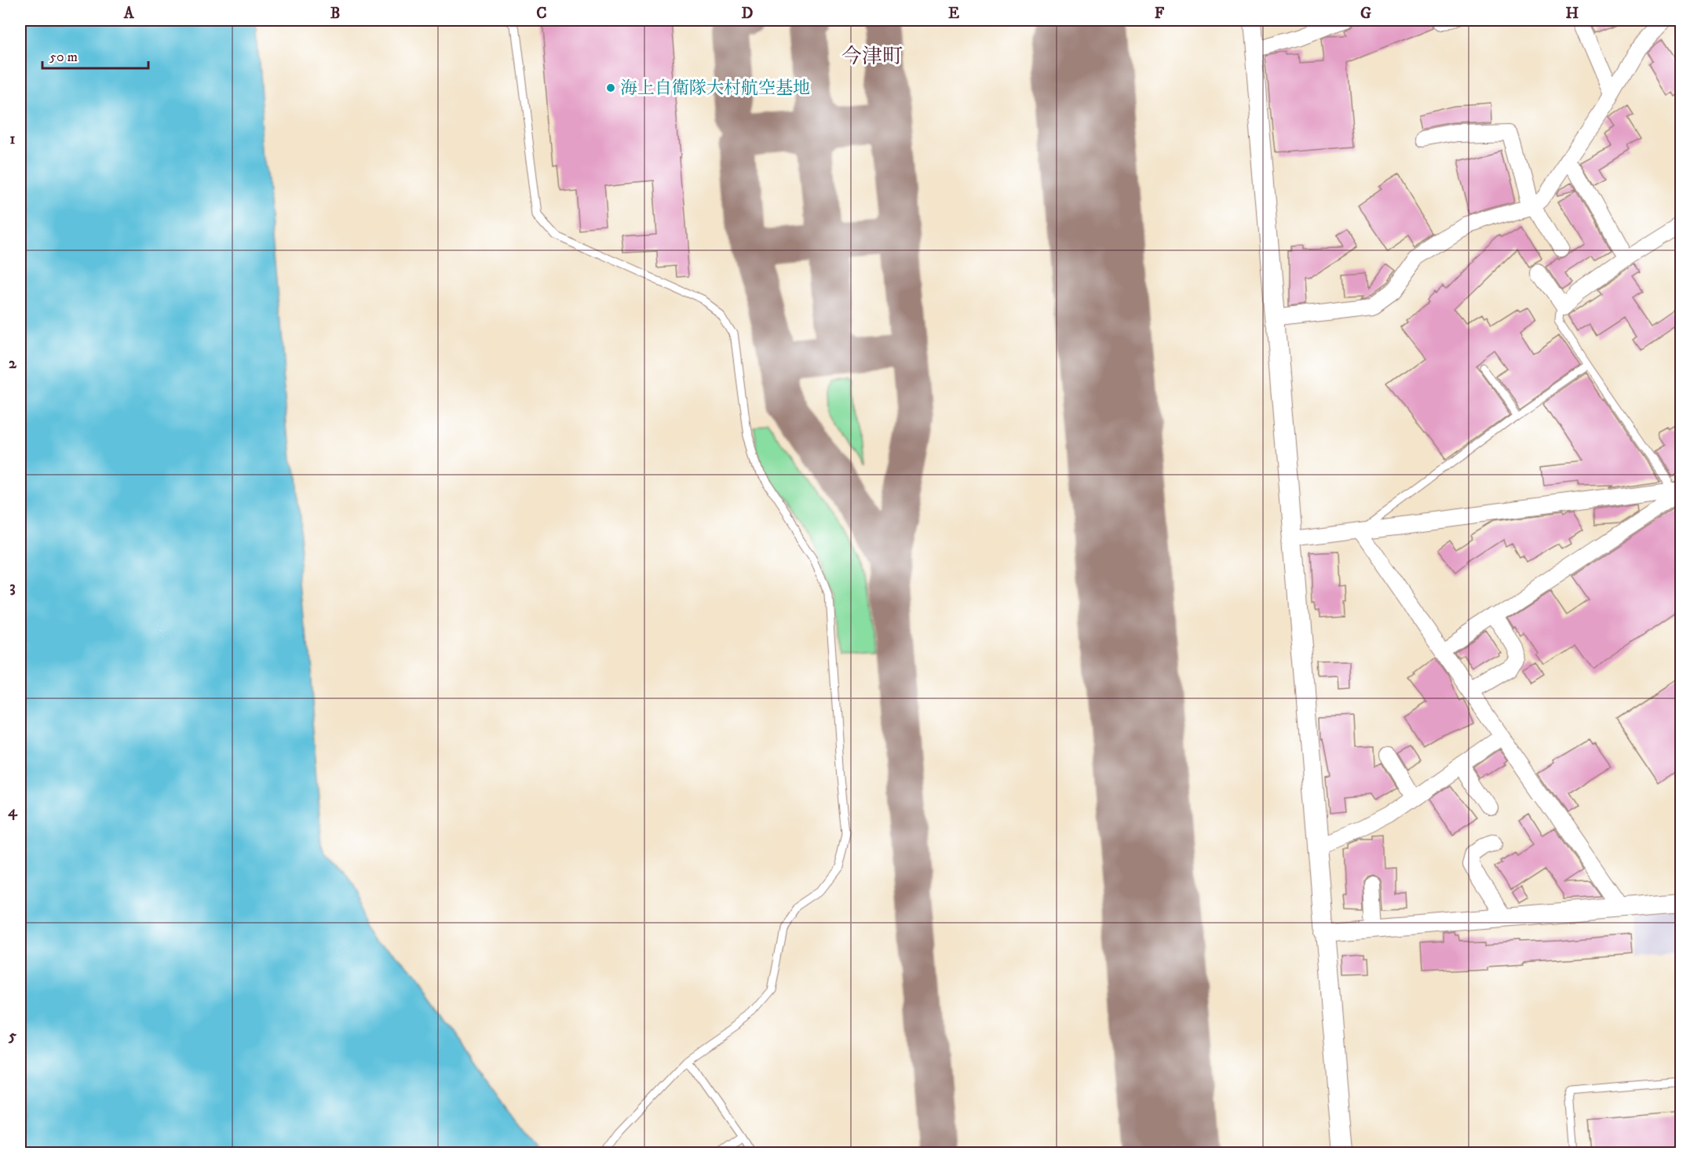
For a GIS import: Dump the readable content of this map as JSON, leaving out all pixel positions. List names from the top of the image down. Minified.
{"districts":["今津町"],"places":["海上自衛隊大村航空基地"],"scale_bar":"50 m","grid":{"columns":["A","B","C","D","E","F","G","H"],"rows":["1","2","3","4","5"]}}
